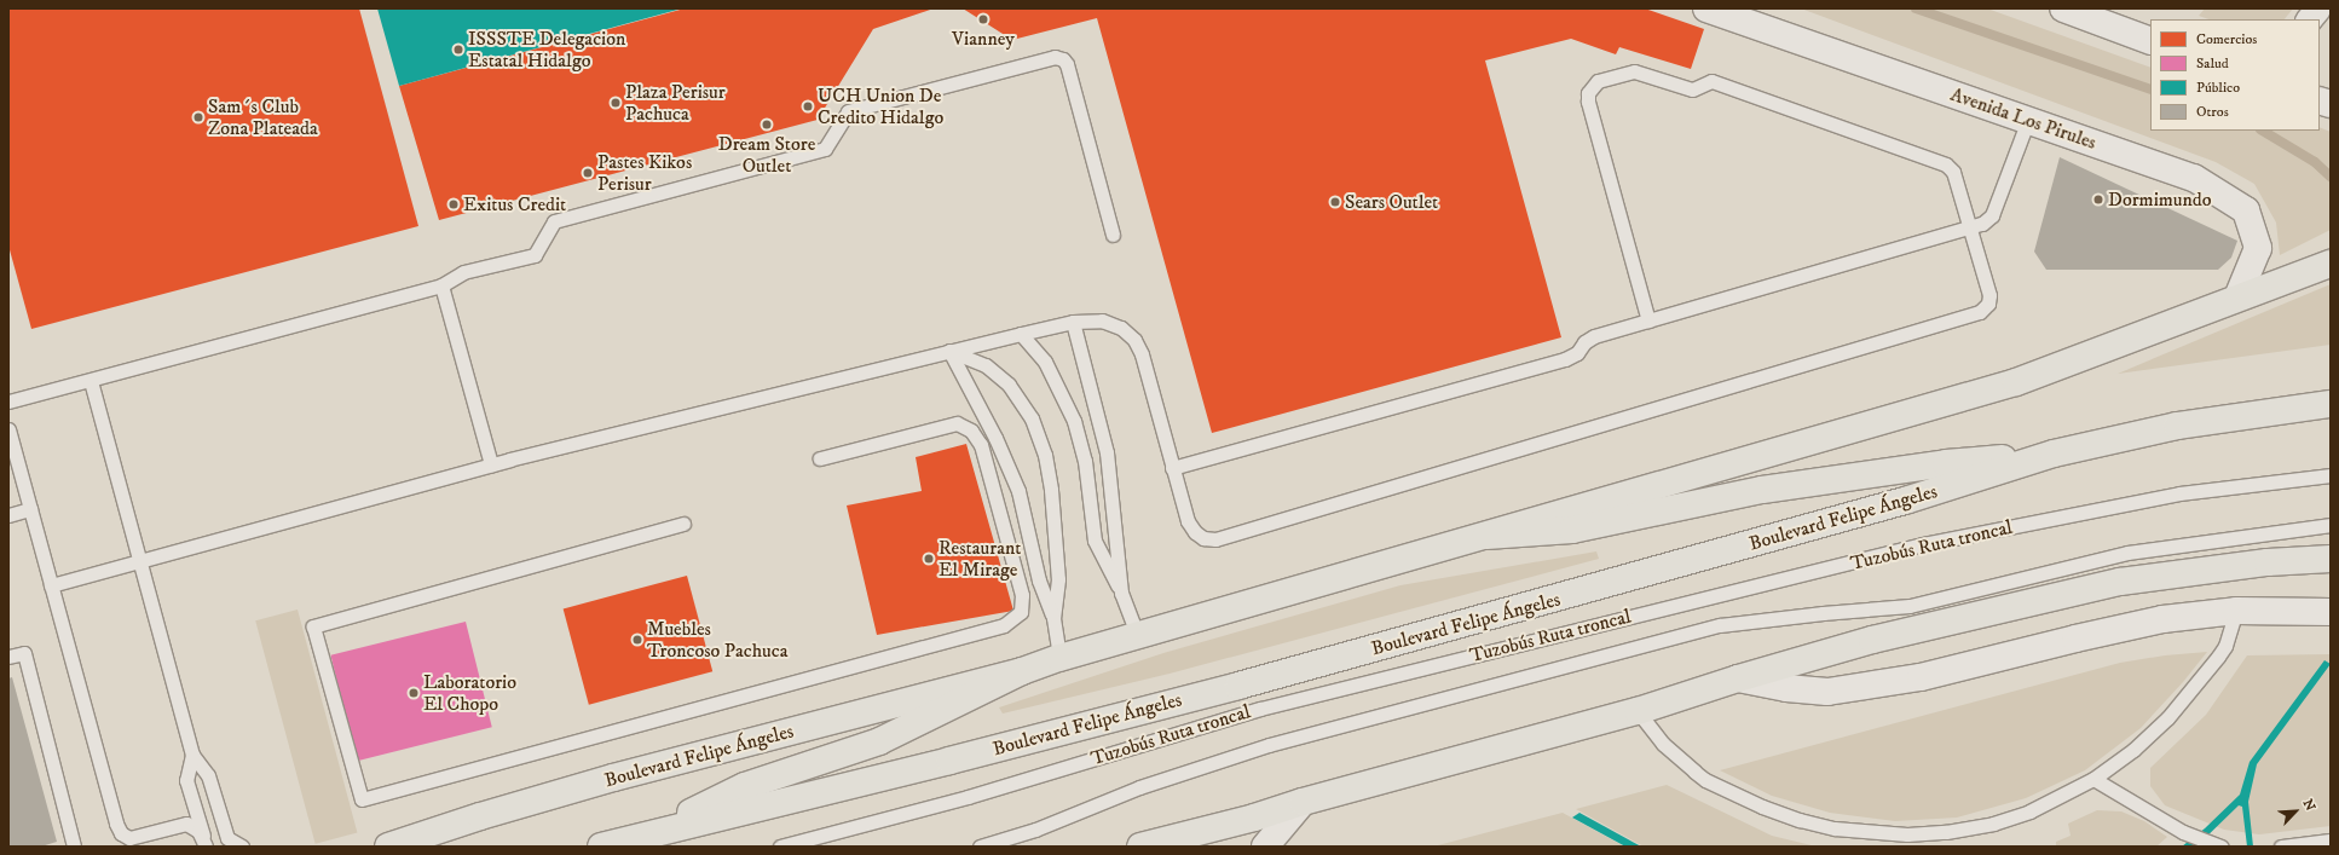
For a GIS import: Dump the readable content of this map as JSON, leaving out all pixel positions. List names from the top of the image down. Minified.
{"streets":{"main road":["Boulevard Felipe Ángeles"],"street":["Avenida Los Pirules"],"lane":["Tuzobús Ruta troncal"]},"places":["Vianney","ISSSTE Delegacion Estatal Hidalgo","Plaza Perisur Pachuca","UCH Union De Credito Hidalgo","Sam´s Club Zona Plateada","Dream Store Outlet","Pastes Kikos Perisur","Dormimundo","Sears Outlet","Exitus Credit","Restaurant El Mirage","Muebles Troncoso Pachuca","Laboratorio El Chopo"],"legend":["Comercios","Salud","Público","Otros"],"north":"top right"}
